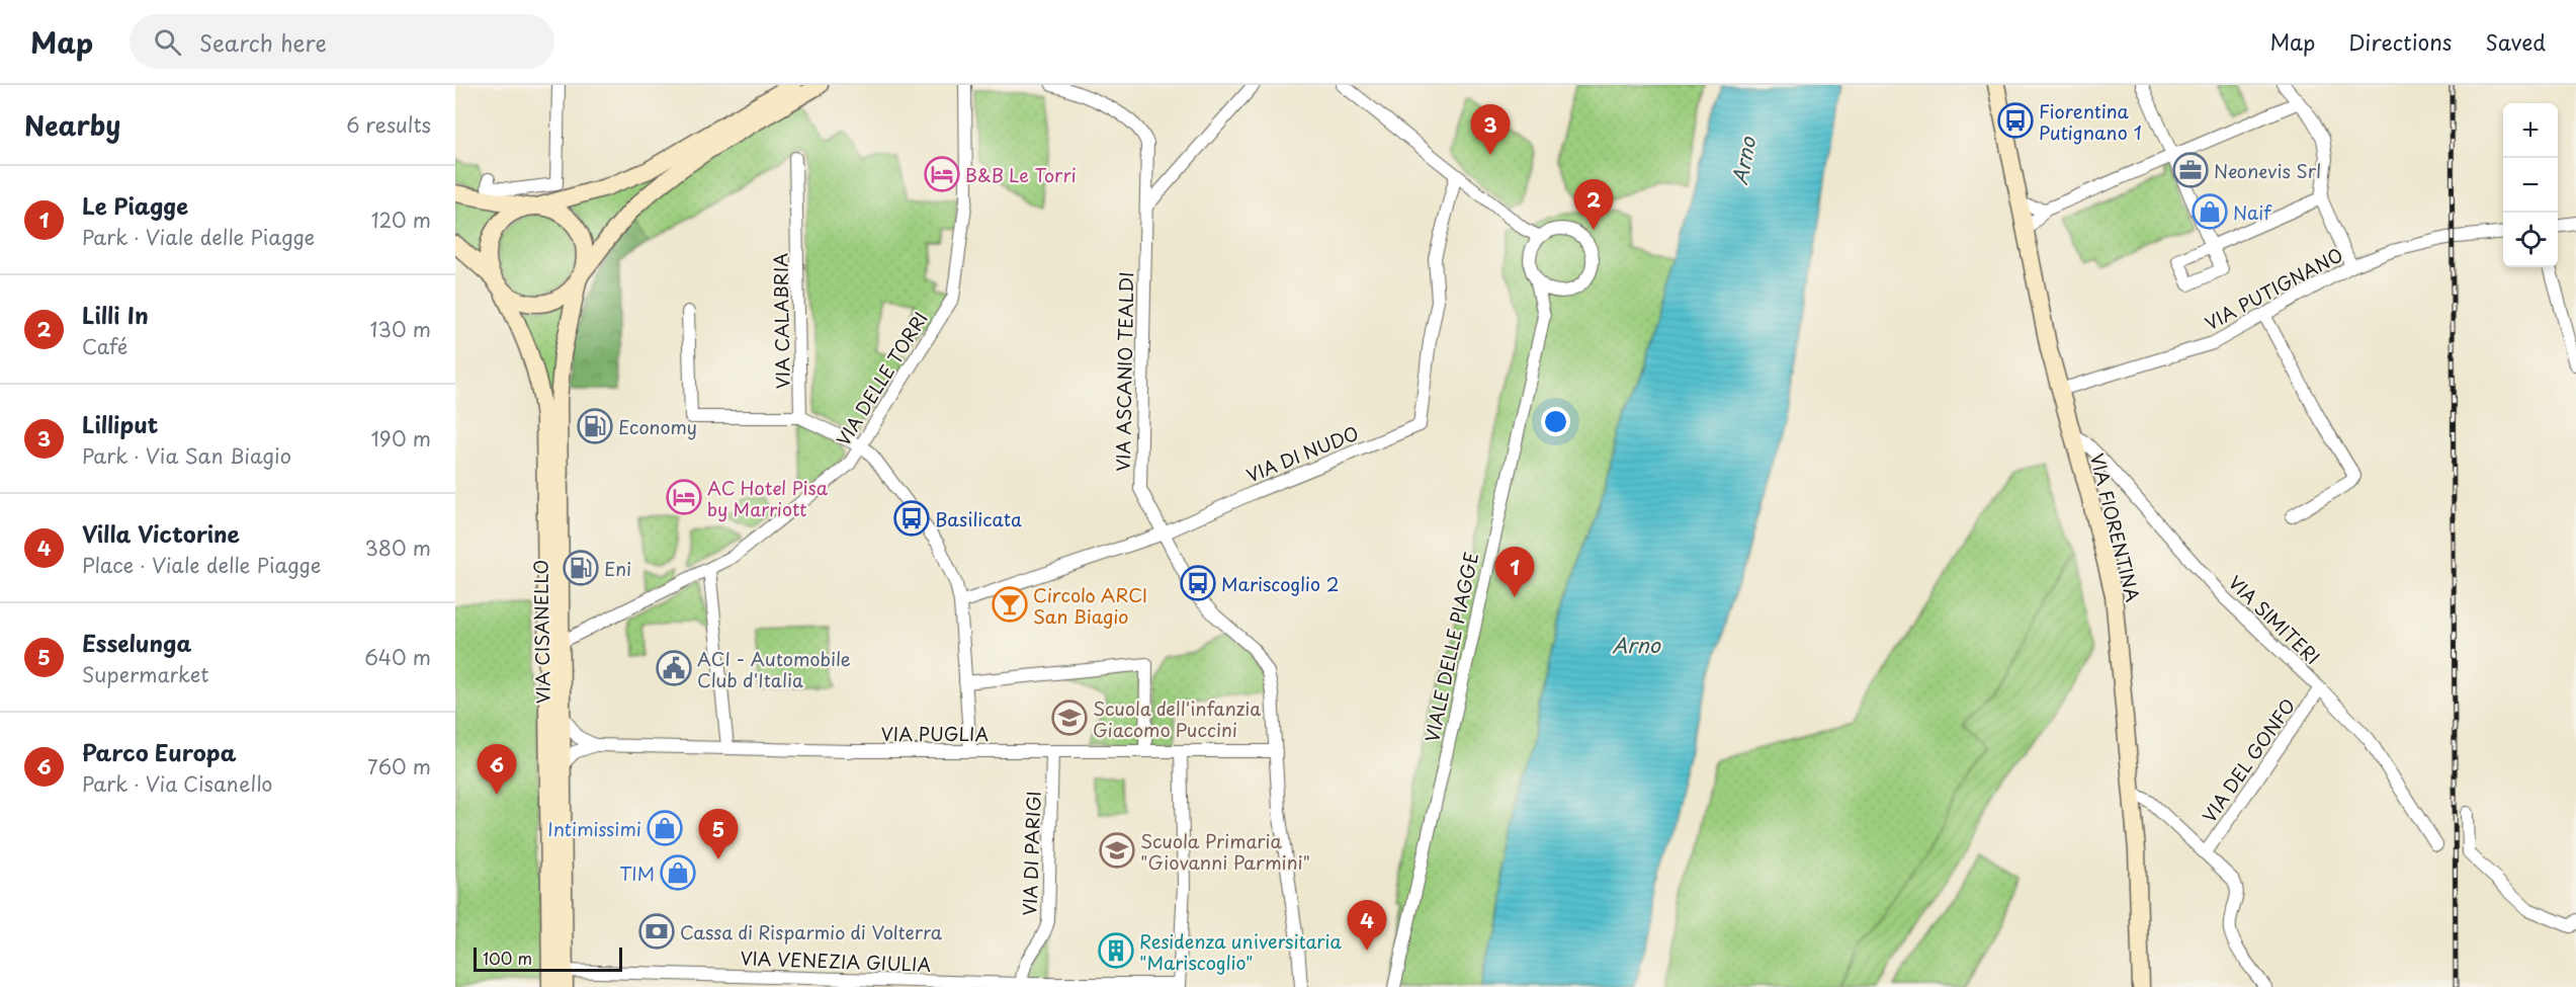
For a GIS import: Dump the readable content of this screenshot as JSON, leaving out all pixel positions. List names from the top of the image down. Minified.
{"streets":{"main road":["VIA FIORENTINA","VIA CISANELLO"],"street":["VIA PUTIGNANO","VIA CALABRIA","VIA ASCANIO TEALDI","VIA DELLE TORRI","VIA DI NUDO","VIA SIMITERI","VIALE DELLE PIAGGE","VIA PUGLIA","VIA DEL GONFO","VIA DI PARIGI","VIA VENEZIA GIULIA"]},"crossings":[["VIA PUTIGNANO","VIA FIORENTINA"],["VIA ASCANIO TEALDI","VIA DI NUDO"],["VIA ASCANIO TEALDI","VIA PUGLIA"],["VIA DELLE TORRI","VIA CISANELLO"],["VIA FIORENTINA","VIA SIMITERI"],["VIA SIMITERI","VIA DEL GONFO"],["VIA CISANELLO","VIA PUGLIA"],["VIA CISANELLO","VIA VENEZIA GIULIA"],["VIA PUGLIA","VIA DI PARIGI"],["VIA DI PARIGI","VIA VENEZIA GIULIA"]],"water":["Arno"],"places":{"bus stop":["Fiorentina Putignano 1","Basilicata","Mariscoglio 2"],"office":["Neonevis Srl"],"hotel":["B&B Le Torri","AC Hotel Pisa by Marriott"],"shop":["Naif","Intimissimi","TIM"],"fuel station":["Economy","Eni"],"bar":["Circolo ARCI San Biagio"],"public building":["ACI - Automobile Club d'Italia"],"school or university":["Scuola dell'infanzia Giacomo Puccini","Scuola Primaria \"Giovanni Parmini\""],"bank":["Cassa di Risparmio di Volterra"],"building":["Residenza universitaria \"Mariscoglio\""]},"scale_bar":"100 m","page":{"header":"Map","search":"Search here","nav":["Map","Directions","Saved"],"heading":["Nearby","6 results"],"map_buttons":["+","−"],"pins":["3","2","1","6","5","4"],"list":[{"mark":"1","name":"Le Piagge","note":"Park · Viale delle Piagge","value":"120 m"},{"mark":"2","name":"Lilli In","note":"Café","value":"130 m"},{"mark":"3","name":"Lilliput","note":"Park · Via San Biagio","value":"190 m"},{"mark":"4","name":"Villa Victorine","note":"Place · Viale delle Piagge","value":"380 m"},{"mark":"5","name":"Esselunga","note":"Supermarket","value":"640 m"},{"mark":"6","name":"Parco Europa","note":"Park · Via Cisanello","value":"760 m"}],"scale":"100 m"}}
